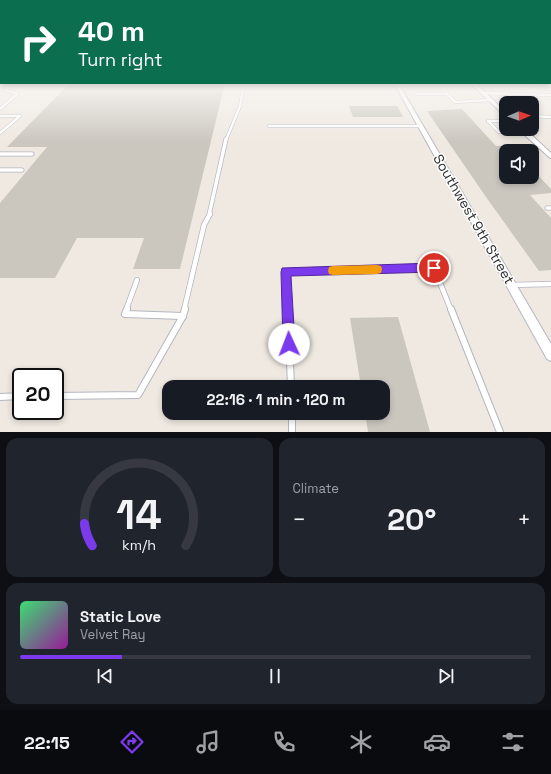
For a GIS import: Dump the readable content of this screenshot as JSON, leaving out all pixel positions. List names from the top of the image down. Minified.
{"streets":{"street":["Southwest 9th Street"]},"north":"right","page":{"turn":["40 m","Turn right"],"limit":"20","trip":"22:16 · 1 min · 120 m","tile":"Climate","heat":["−","20°","+"],"song":["Static Love","Velvet Ray"],"tabs":"22:15","gauge":["14","km/h"]}}
